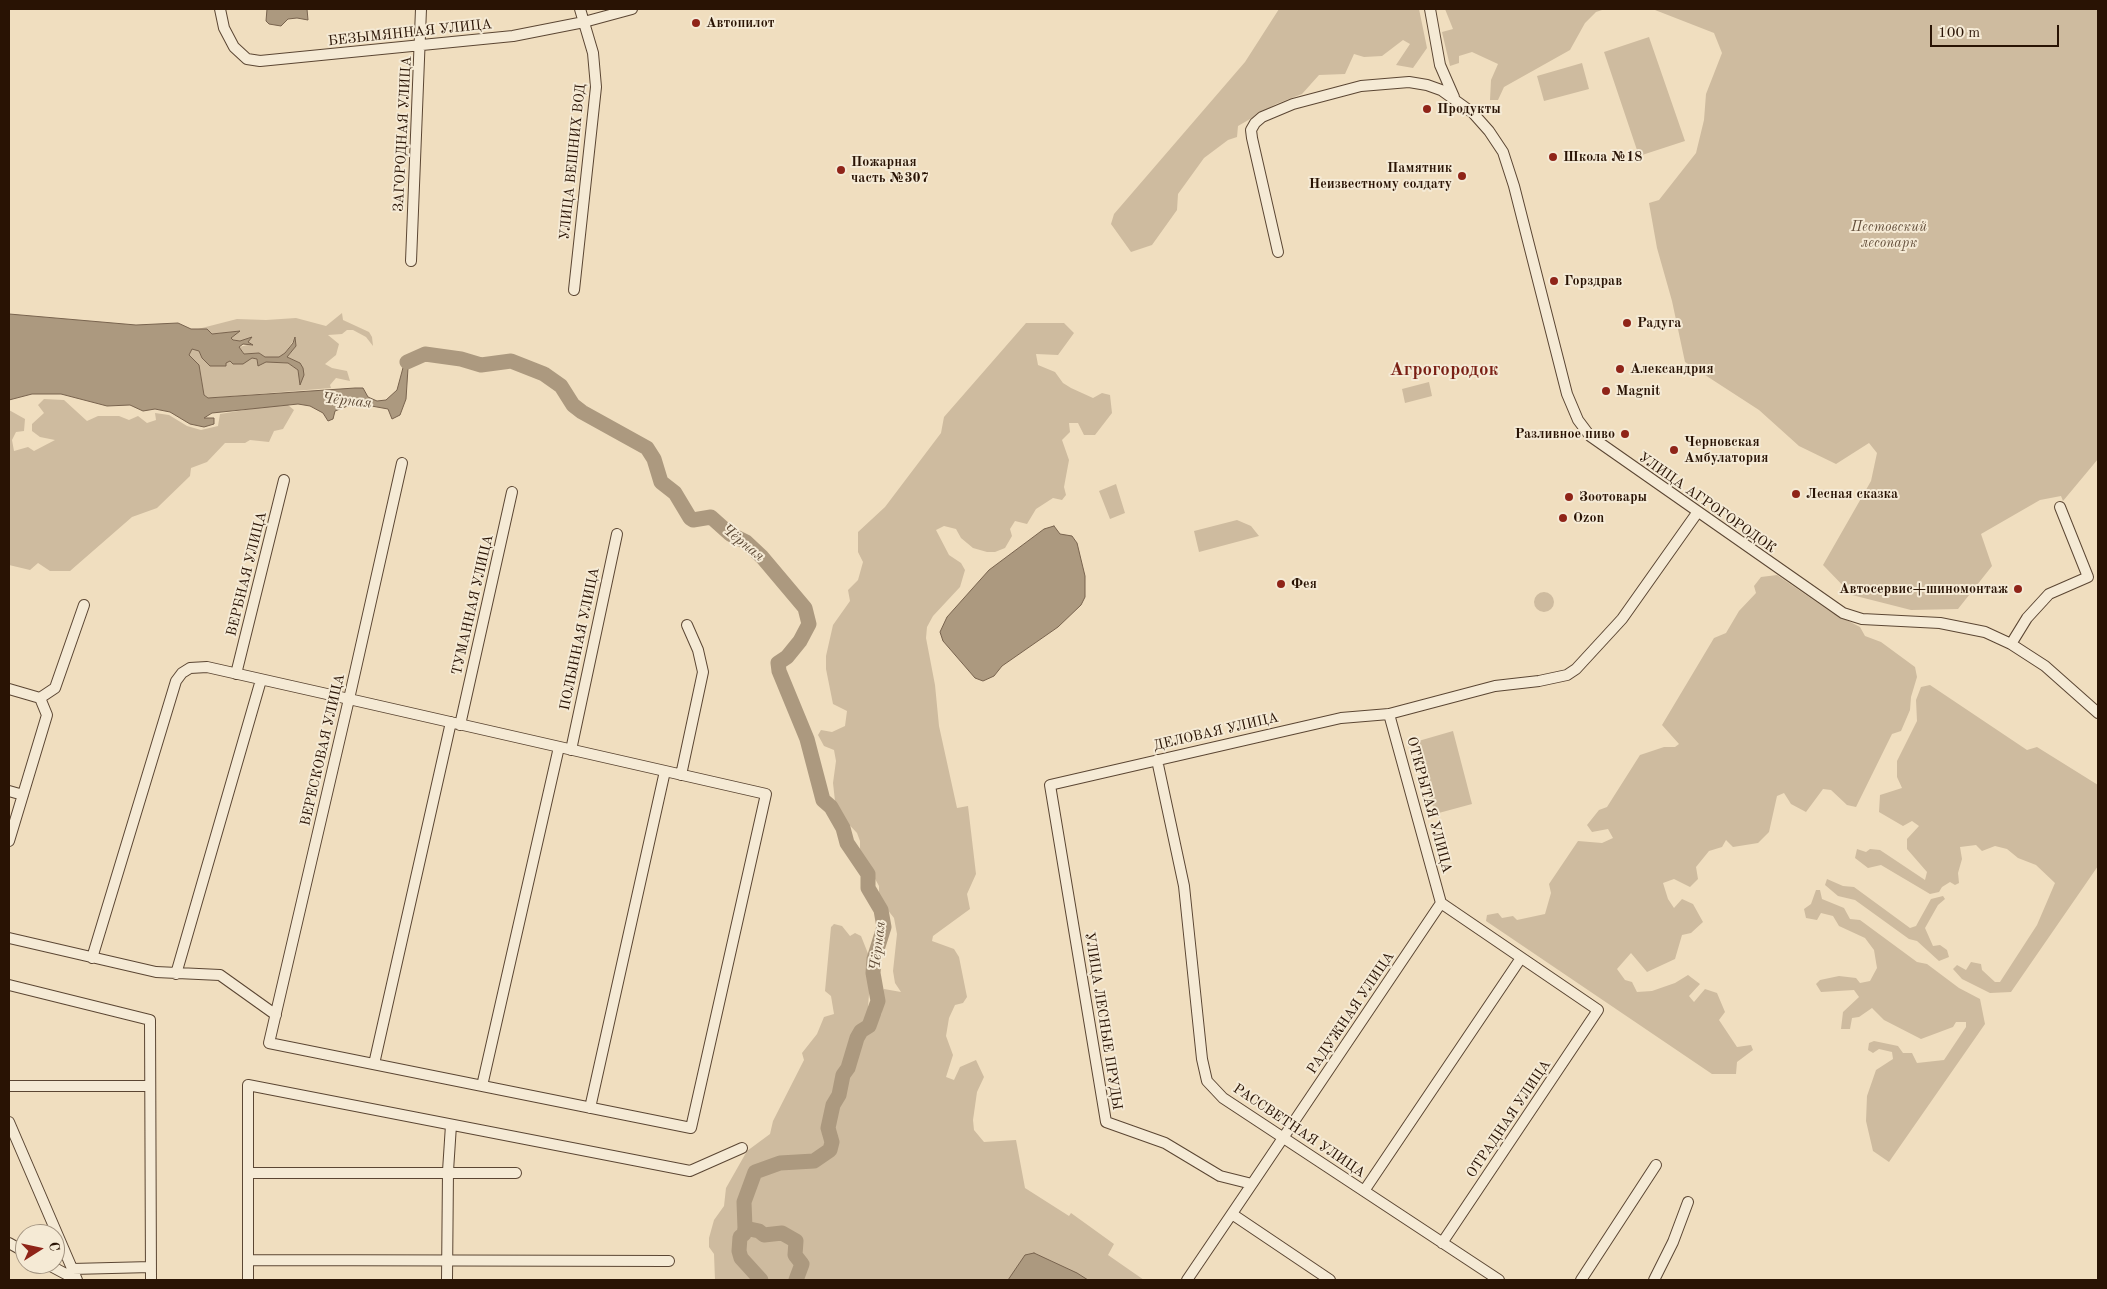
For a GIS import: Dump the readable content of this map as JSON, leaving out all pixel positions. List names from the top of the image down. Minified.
{"streets":{"street":["БЕЗЫМЯННАЯ УЛИЦА","ЗАГОРОДНАЯ УЛИЦА","УЛИЦА ВЕШНИХ ВОД","УЛИЦА АГРОГОРОДОК","ВЕРБНАЯ УЛИЦА","ТУМАННАЯ УЛИЦА","ПОЛЫННАЯ УЛИЦА","ДЕЛОВАЯ УЛИЦА","ВЕРЕСКОВАЯ УЛИЦА","ОТКРЫТАЯ УЛИЦА","РАДУЖНАЯ УЛИЦА","УЛИЦА ЛЕСНЫЕ ПРУДЫ","ОТРАДНАЯ УЛИЦА","РАССВЕТНАЯ УЛИЦА"]},"crossings":[["БЕЗЫМЯННАЯ УЛИЦА","ЗАГОРОДНАЯ УЛИЦА"],["БЕЗЫМЯННАЯ УЛИЦА","УЛИЦА ВЕШНИХ ВОД"],["УЛИЦА АГРОГОРОДОК","ДЕЛОВАЯ УЛИЦА"],["ТУМАННАЯ УЛИЦА","ВЕРЕСКОВАЯ УЛИЦА"],["ДЕЛОВАЯ УЛИЦА","ОТКРЫТАЯ УЛИЦА"],["ДЕЛОВАЯ УЛИЦА","УЛИЦА ЛЕСНЫЕ ПРУДЫ"],["ДЕЛОВАЯ УЛИЦА","РАССВЕТНАЯ УЛИЦА"],["ОТКРЫТАЯ УЛИЦА","РАДУЖНАЯ УЛИЦА"],["РАДУЖНАЯ УЛИЦА","УЛИЦА ЛЕСНЫЕ ПРУДЫ"],["РАДУЖНАЯ УЛИЦА","РАССВЕТНАЯ УЛИЦА"],["ОТРАДНАЯ УЛИЦА","РАССВЕТНАЯ УЛИЦА"]],"districts":["Агрогородок"],"water":["Чёрная"],"parks":["Пестовский лесопарк"],"places":["Автопилот","Продукты","Школа №18","Пожарная часть №307","Памятник Неизвестному солдату","Горздрав","Радуга","Александрия","Magnit","Разливное пиво","Черновская Амбулатория","Лесная сказка","Зоотовары","Ozon","Фея","Автосервис+шиномонтаж"],"scale_bar":"100 m","north":"right"}
